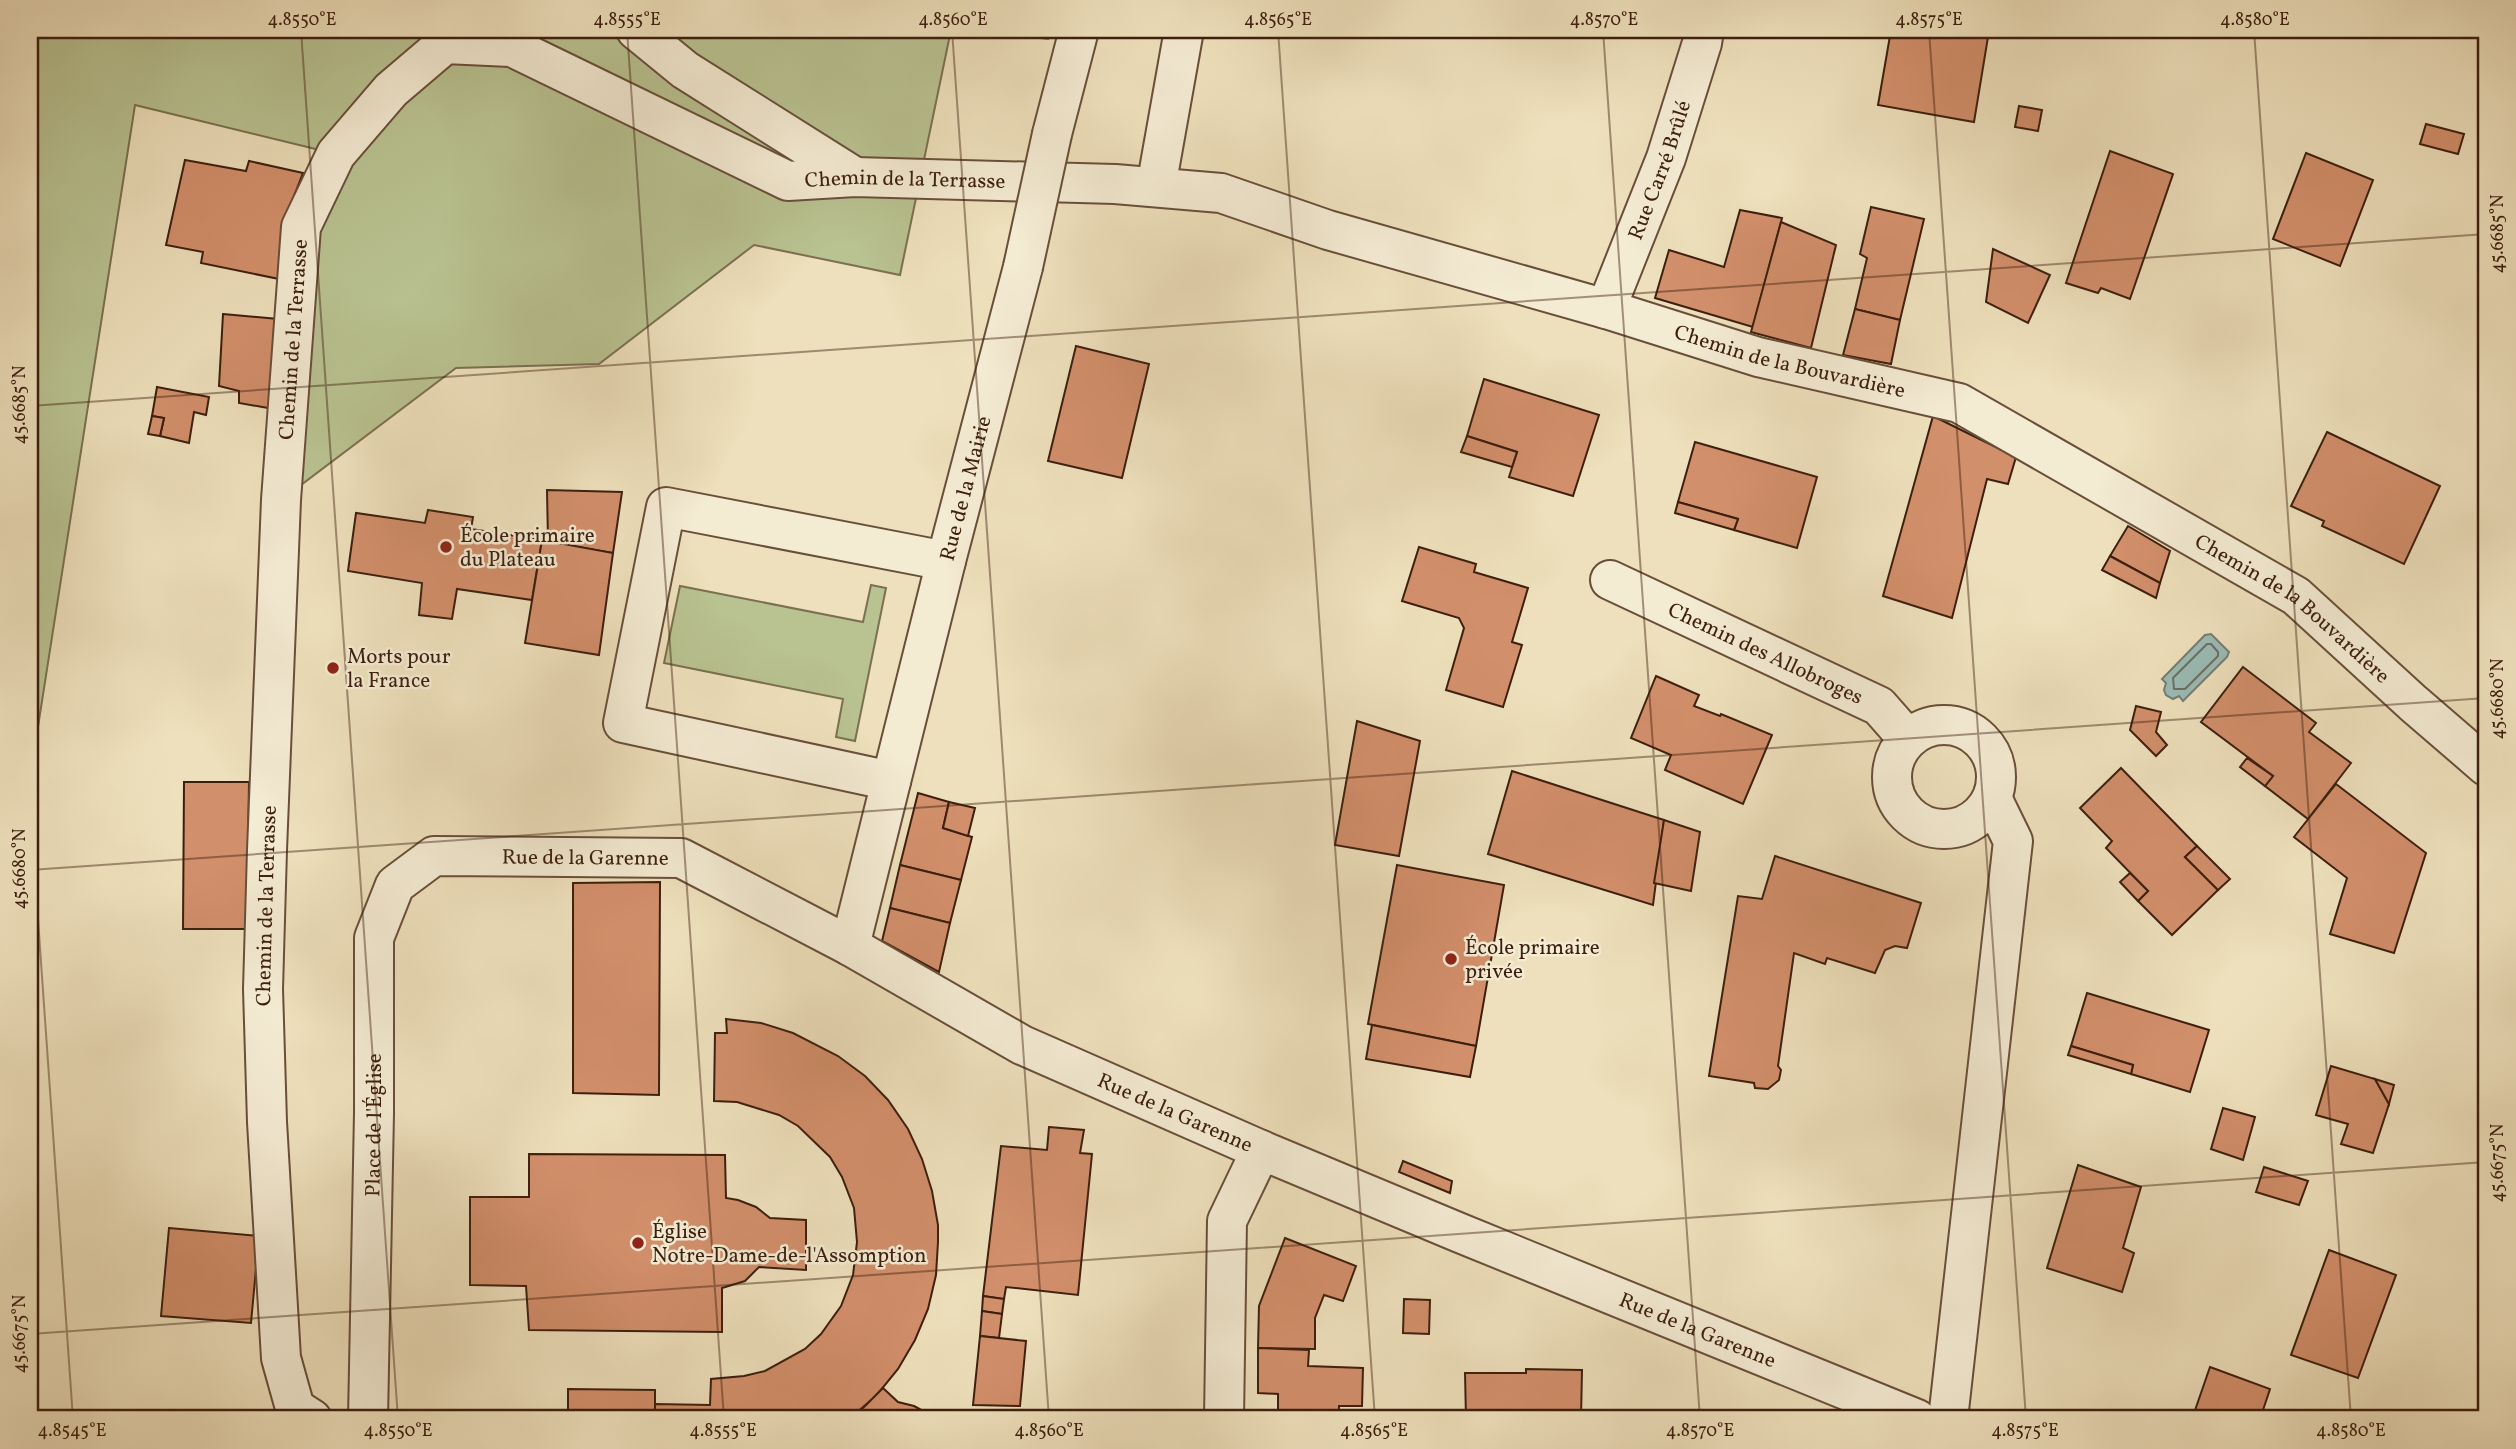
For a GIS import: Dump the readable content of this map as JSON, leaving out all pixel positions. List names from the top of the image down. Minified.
{"streets":{"street":["Rue Carré Brûlé","Chemin de la Terrasse","Chemin de la Bouvardière","Rue de la Mairie","Chemin des Allobroges","Rue de la Garenne","Place de l'Église"]},"crossings":[["Rue Carré Brûlé","Chemin de la Bouvardière"],["Chemin de la Terrasse","Chemin de la Bouvardière"],["Rue de la Mairie","Rue de la Garenne"],["Rue de la Garenne","Place de l'Église"]],"places":["École primaire du Plateau","Morts pour la France","École primaire privée","Église Notre-Dame-de-l'Assomption"],"coordinates":["4.8550°E","4.8555°E","4.8560°E","4.8565°E","4.8570°E","4.8575°E","4.8580°E","45.6685°N","45.6680°N","45.6675°N","4.8545°E"]}
